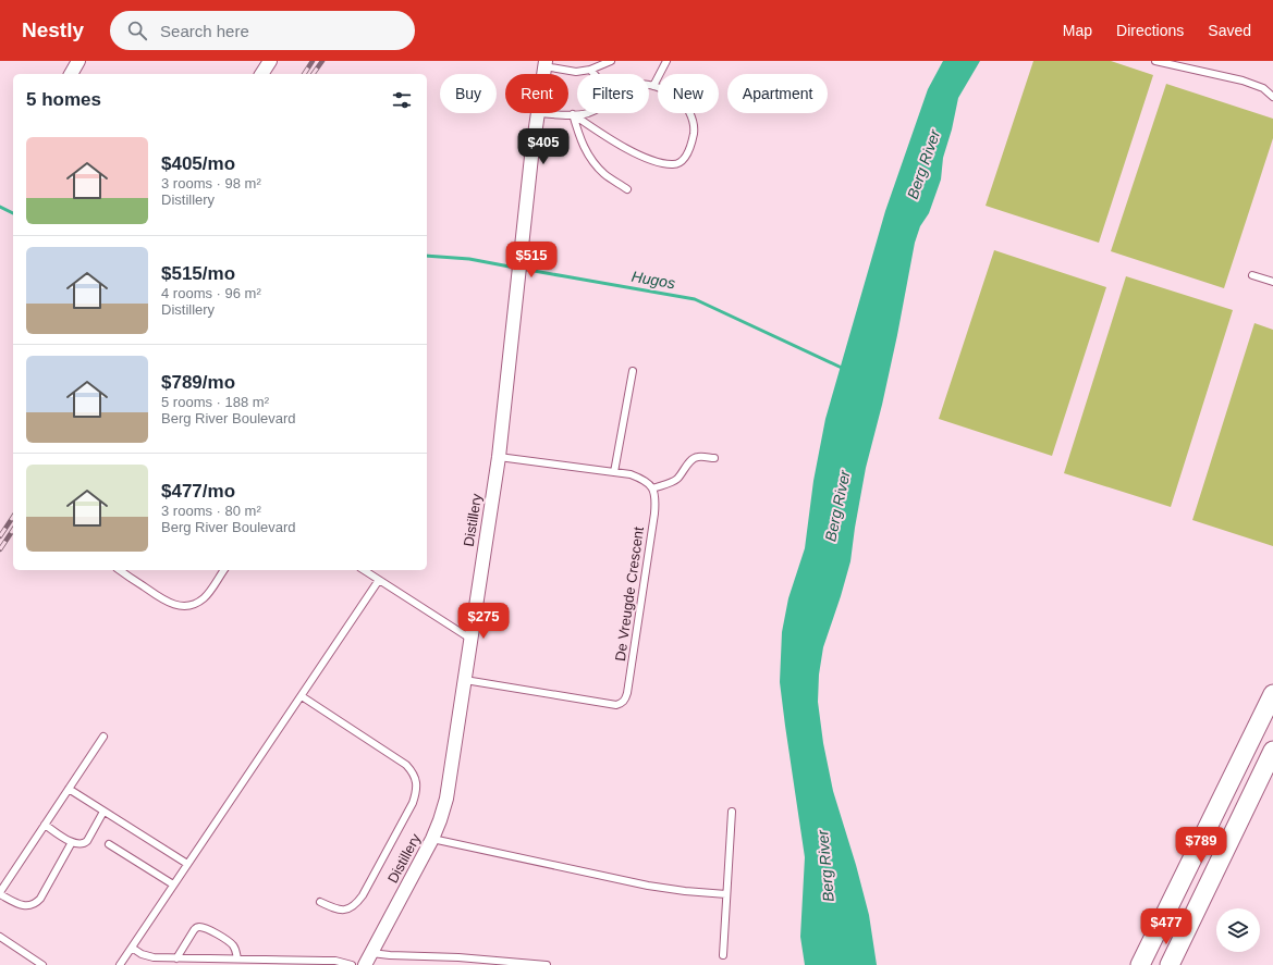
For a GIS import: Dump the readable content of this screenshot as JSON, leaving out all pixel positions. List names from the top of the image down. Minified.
{"streets":{"street":["Distillery"],"lane":["De Vreugde Crescent"]},"crossings":[["Distillery","De Vreugde Crescent"]],"water":["Berg River","Hugos"],"page":{"header":"Nestly","search":"Search here","nav":["Map","Directions","Saved"],"chip":["Buy","Rent","Filters","New","Apartment"],"heading":"5 homes","list":[{"name":"$405/mo","note":"3 rooms · 98 m² · Distillery"},{"name":"$515/mo","note":"4 rooms · 96 m² · Distillery"},{"name":"$789/mo","note":"5 rooms · 188 m² · Berg River Boulevard"},{"name":"$477/mo","note":"3 rooms · 80 m² · Berg River Boulevard"}],"price":["$405","$515","$275","$789","$477"]}}
